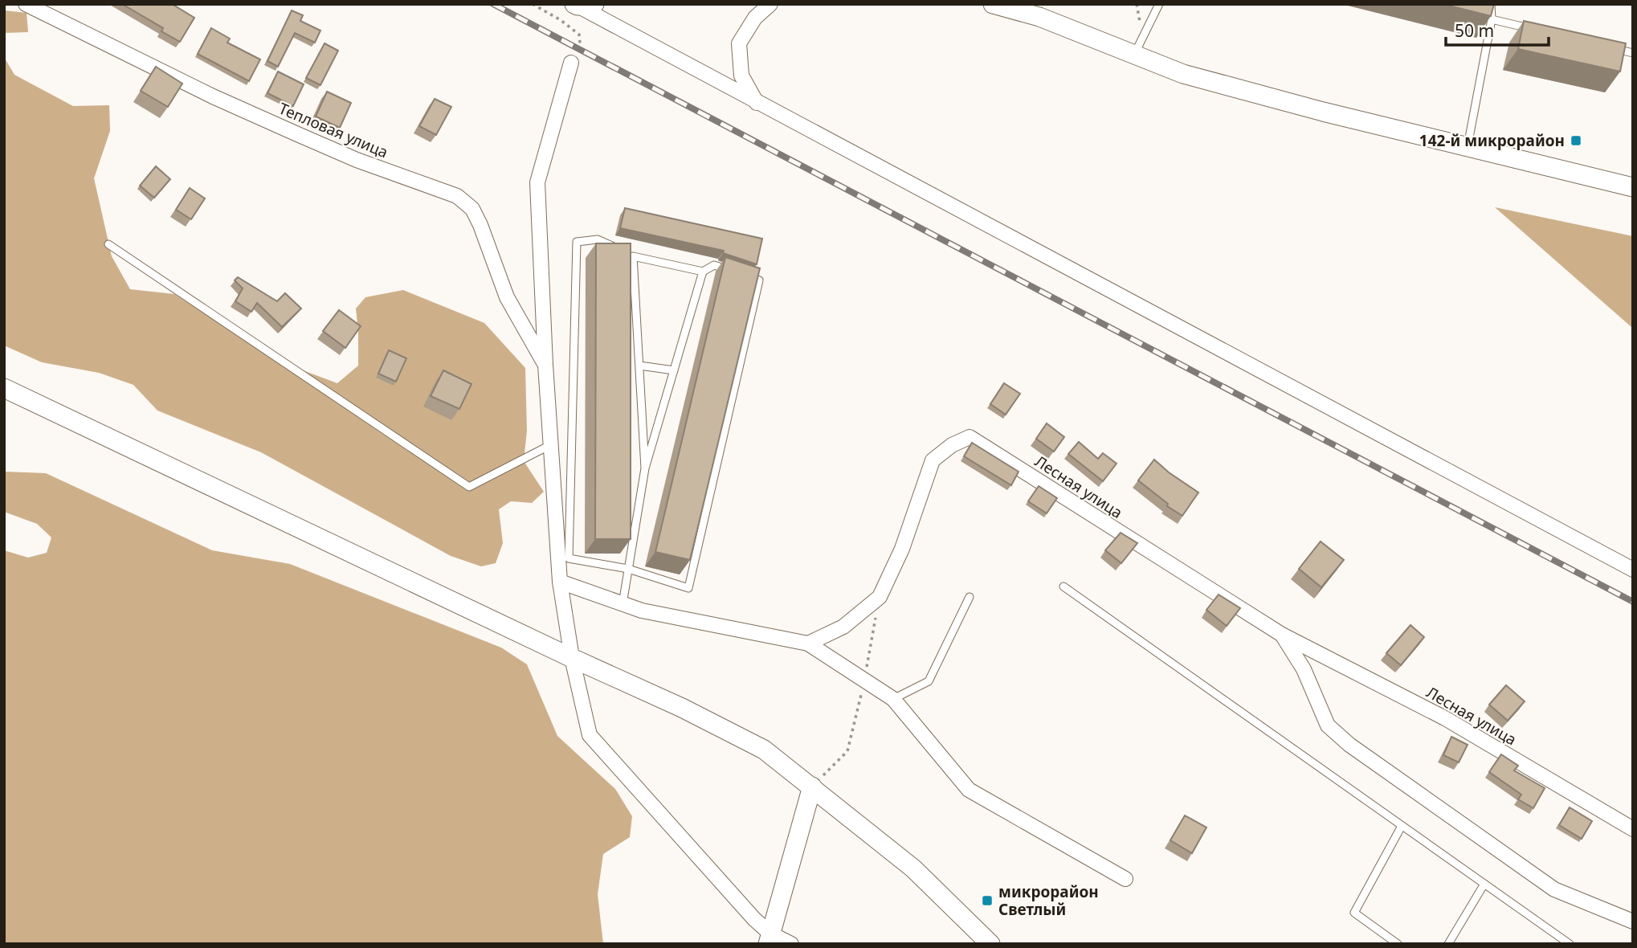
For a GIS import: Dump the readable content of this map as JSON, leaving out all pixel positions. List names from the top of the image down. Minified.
{"streets":{"street":["Тепловая улица","Лесная улица"]},"places":{"transit":["142-й микрорайон","микрорайон Светлый"]},"scale_bar":"50 m"}
